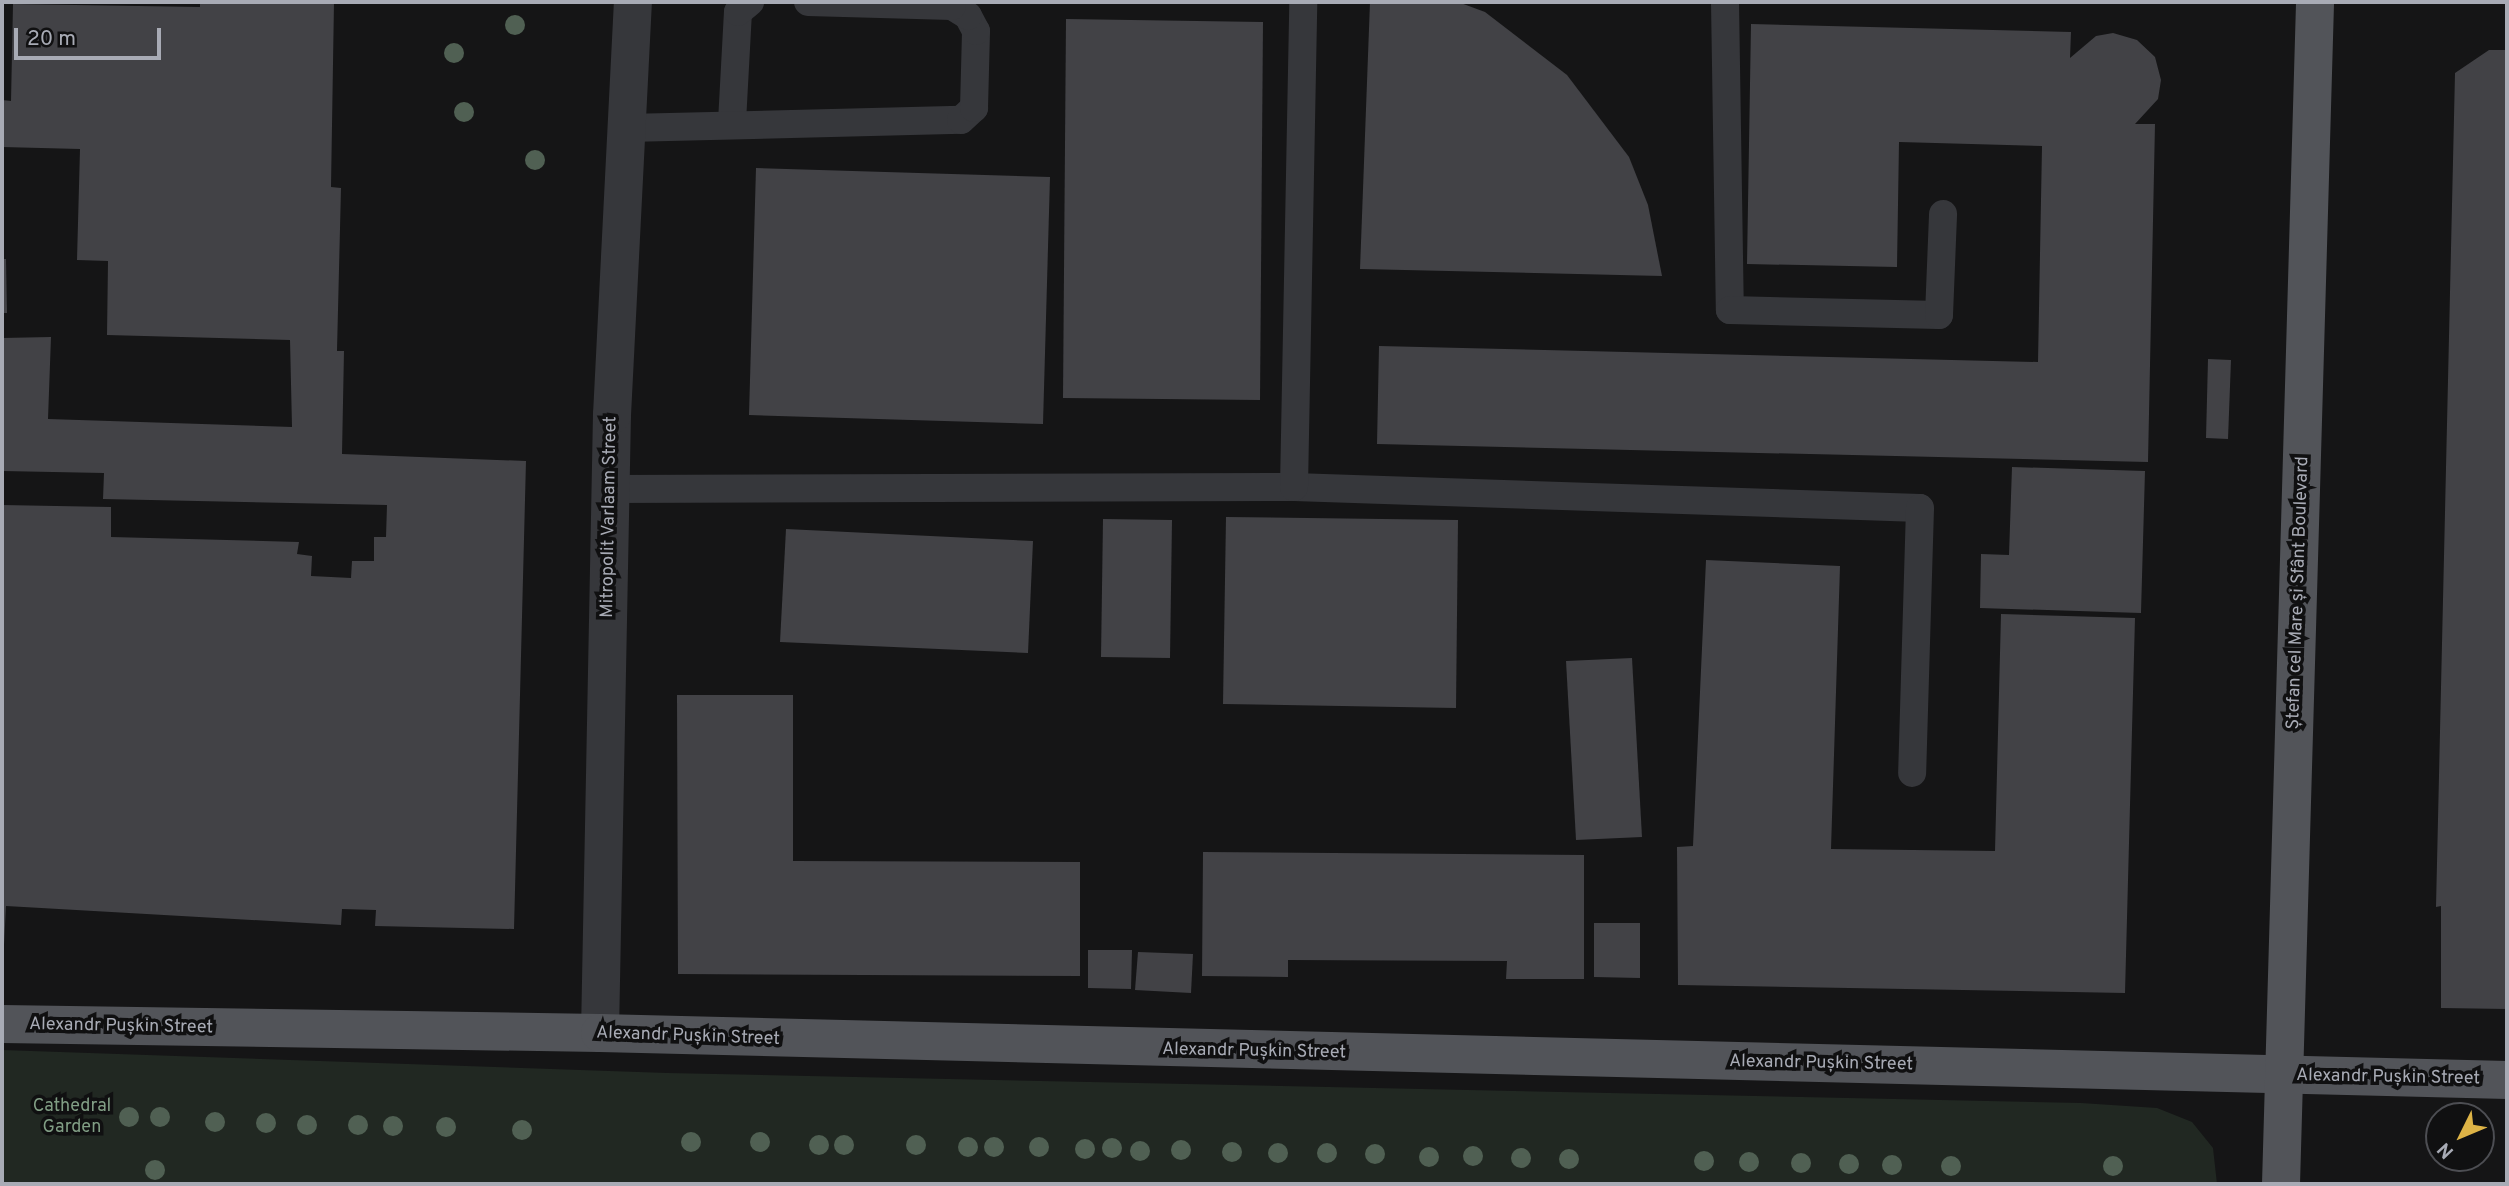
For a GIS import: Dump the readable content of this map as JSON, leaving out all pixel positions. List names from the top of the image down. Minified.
{"streets":{"main road":["Ștefan cel Mare și Sfânt Boulevard","Alexandr Pușkin Street"],"street":["Mitropolit Varlaam Street"]},"crossings":[["Mitropolit Varlaam Street","Alexandr Pușkin Street"],["Ștefan cel Mare și Sfânt Boulevard","Alexandr Pușkin Street"]],"parks":["Cathedral Garden"],"scale_bar":"20 m","north":"bottom left"}
